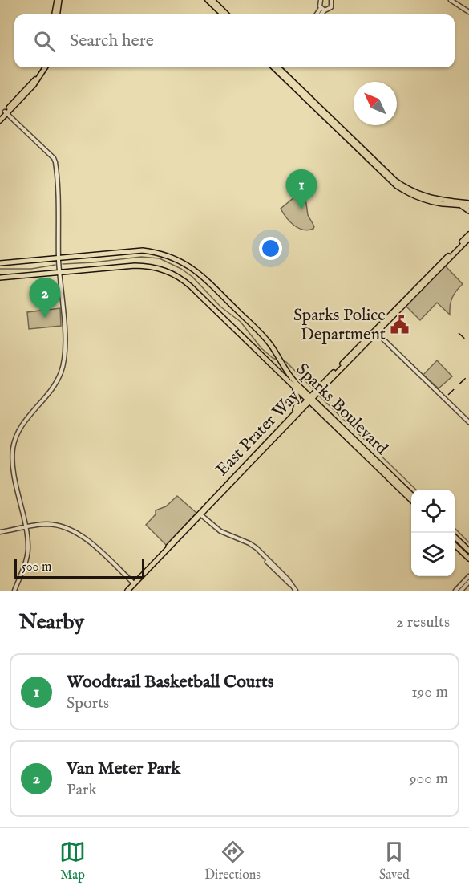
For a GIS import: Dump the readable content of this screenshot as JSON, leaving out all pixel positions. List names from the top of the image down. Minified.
{"streets":{"main road":["Sparks Boulevard","East Prater Way"]},"crossings":[["Sparks Boulevard","East Prater Way"]],"places":{"public building":["Sparks Police Department"]},"scale_bar":"500 m","north":"top left","page":{"search":"Search here","pins":["1","2"],"scale":"500 m","heading":["Nearby","2 results"],"list":[{"mark":"1","name":"Woodtrail Basketball Courts","note":"Sports","value":"190 m"},{"mark":"2","name":"Van Meter Park","note":"Park","value":"900 m"}],"nav":["Map","Directions","Saved"]}}
